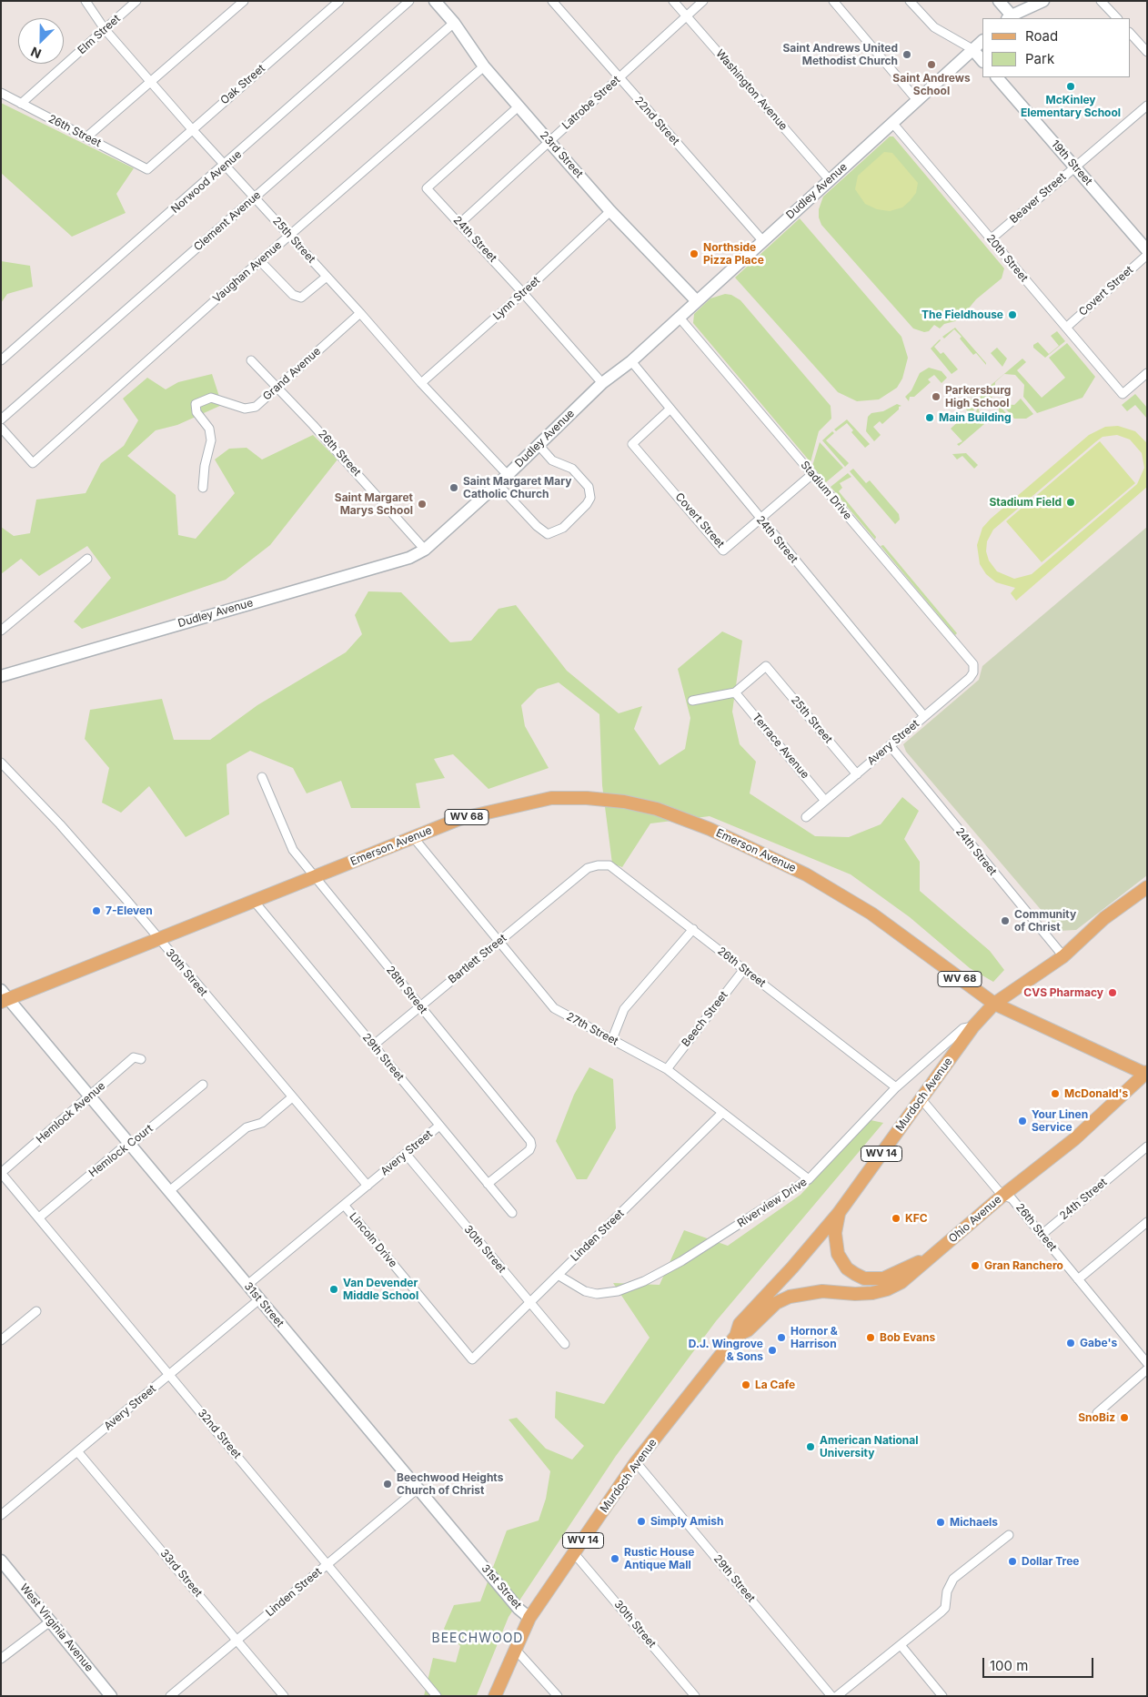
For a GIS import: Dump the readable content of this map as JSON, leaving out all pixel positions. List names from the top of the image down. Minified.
{"streets":{"main road":["WV 68","Emerson Avenue","Murdoch Avenue","WV 14","Ohio Avenue"],"street":["Elm Street","Oak Street","Washington Avenue","Latrobe Street","22nd Street","26th Street","23rd Street","19th Street","Norwood Avenue","Dudley Avenue","Beaver Street","Clement Avenue","24th Street","25th Street","20th Street","Vaughan Avenue","Covert Street","Lynn Street","Grand Avenue","Stadium Drive","Avery Street","Terrace Avenue","Bartlett Street","30th Street","28th Street","Beech Street","27th Street","29th Street","Hemlock Avenue","Hemlock Court","Riverview Drive","Linden Street","Lincoln Drive","31st Street","32nd Street","33rd Street","West Virginia Avenue"]},"crossings":[["Elm Street","26th Street"],["Elm Street","25th Street"],["Oak Street","26th Street"],["Oak Street","25th Street"],["Washington Avenue","Latrobe Street"],["Washington Avenue","Dudley Avenue"],["Latrobe Street","22nd Street"],["Latrobe Street","23rd Street"],["Latrobe Street","24th Street"],["22nd Street","Dudley Avenue"],["26th Street","Dudley Avenue"],["26th Street","24th Street"],["26th Street","Grand Avenue"],["26th Street","Bartlett Street"],["26th Street","Beech Street"],["26th Street","Murdoch Avenue"],["26th Street","Riverview Drive"],["26th Street","Ohio Avenue"],["23rd Street","Dudley Avenue"],["23rd Street","Clement Avenue"],["23rd Street","24th Street"],["23rd Street","Vaughan Avenue"],["23rd Street","Lynn Street"],["19th Street","Beaver Street"],["Norwood Avenue","25th Street"],["Dudley Avenue","24th Street"],["Dudley Avenue","25th Street"],["Dudley Avenue","20th Street"],["Dudley Avenue","Stadium Drive"],["Beaver Street","20th Street"],["Clement Avenue","25th Street"],["24th Street","Covert Street"],["24th Street","Lynn Street"],["24th Street","Avery Street"],["24th Street","Murdoch Avenue"],["25th Street","Vaughan Avenue"],["25th Street","Lynn Street"],["25th Street","Grand Avenue"],["25th Street","Avery Street"],["25th Street","Terrace Avenue"],["20th Street","Covert Street"],["Covert Street","Stadium Drive"],["Stadium Drive","Avery Street"],["Avery Street","Terrace Avenue"],["Avery Street","30th Street"],["Avery Street","29th Street"],["Avery Street","Lincoln Drive"],["Avery Street","31st Street"],["Avery Street","32nd Street"],["Avery Street","33rd Street"],["WV 68","Emerson Avenue"],["WV 68","Murdoch Avenue"],["WV 68","Ohio Avenue"],["Emerson Avenue","30th Street"],["Emerson Avenue","28th Street"],["Emerson Avenue","27th Street"],["Emerson Avenue","29th Street"],["Emerson Avenue","Murdoch Avenue"],["Emerson Avenue","31st Street"],["Bartlett Street","28th Street"],["Bartlett Street","27th Street"],["Bartlett Street","29th Street"],["30th Street","Murdoch Avenue"],["30th Street","Linden Street"],["28th Street","29th Street"],["Beech Street","27th Street"],["27th Street","Riverview Drive"],["27th Street","Linden Street"],["29th Street","Murdoch Avenue"],["Murdoch Avenue","Riverview Drive"],["Murdoch Avenue","Ohio Avenue"],["Murdoch Avenue","31st Street"],["Hemlock Avenue","31st Street"],["Hemlock Avenue","32nd Street"],["Hemlock Court","31st Street"],["Hemlock Court","32nd Street"],["Riverview Drive","Linden Street"],["Linden Street","Lincoln Drive"],["Linden Street","31st Street"],["Linden Street","32nd Street"],["Linden Street","33rd Street"]],"districts":["BEECHWOOD"],"places":["Saint Andrews United Methodist Church","Saint Andrews School","McKinley Elementary School","Northside Pizza Place","The Fieldhouse","Parkersburg High School","Main Building","Saint Margaret Mary Catholic Church","Stadium Field","Saint Margaret Marys School","7-Eleven","Community of Christ","CVS Pharmacy","McDonald's","Your Linen Service","KFC","Gran Ranchero","Van Devender Middle School","Hornor & Harrison","Bob Evans","Gabe's","D.J. Wingrove & Sons","La Cafe","SnoBiz","American National University","Beechwood Heights Church of Christ","Simply Amish","Michaels","Rustic House Antique Mall","Dollar Tree"],"legend":["Road","Park"],"scale_bar":"100 m","north":"bottom left"}
